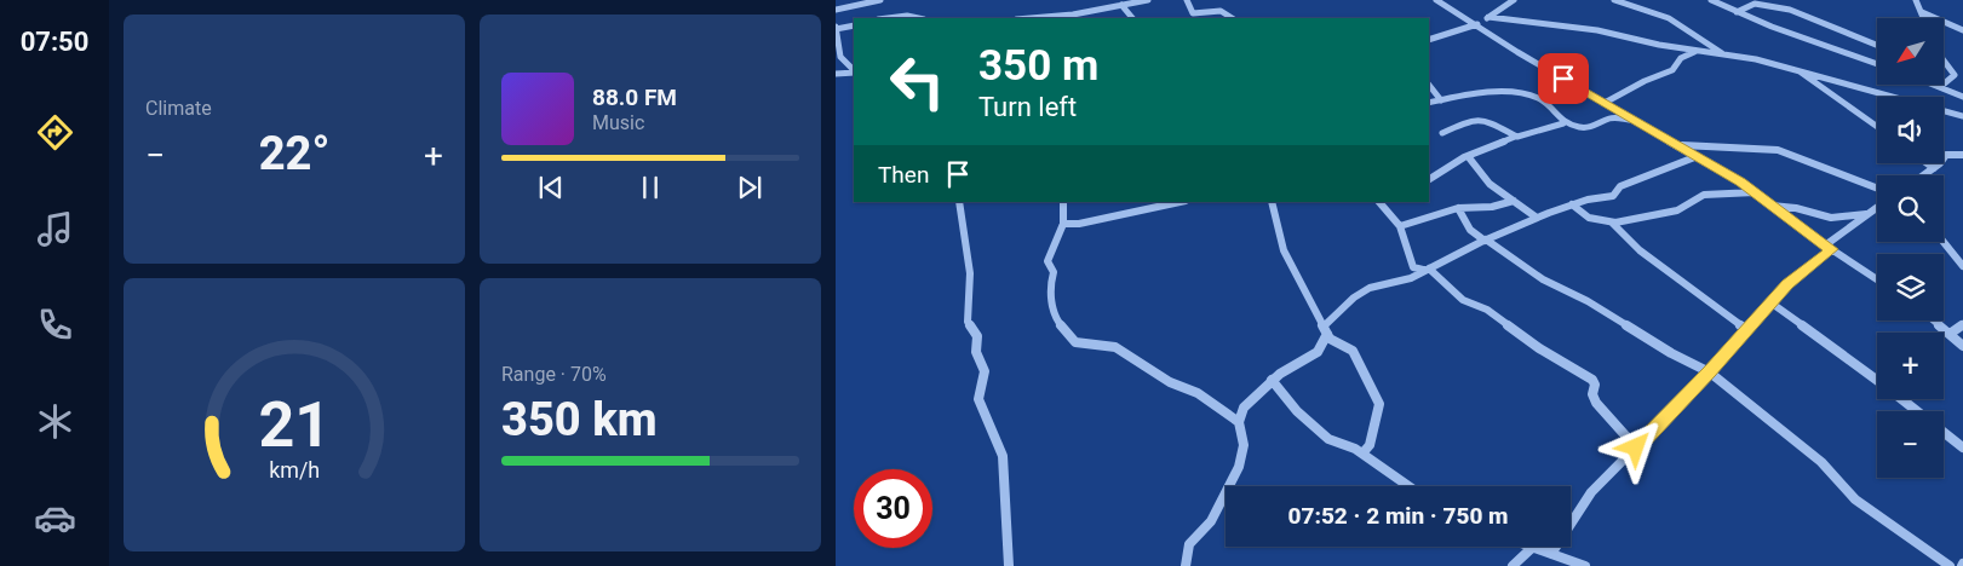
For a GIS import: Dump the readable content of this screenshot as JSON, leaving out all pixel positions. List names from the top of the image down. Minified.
{"north":"bottom left","page":{"tabs":"07:50","tile":["Climate",["Range · 70%","350 km"]],"map_buttons":["+","−"],"turn":["350 m","Turn left"],"song":["88.0 FM","Music"],"heat":["−","22°","+"],"then":"Then","limit":"30","trip":"07:52 · 2 min · 750 m","gauge":["21","km/h"]}}
